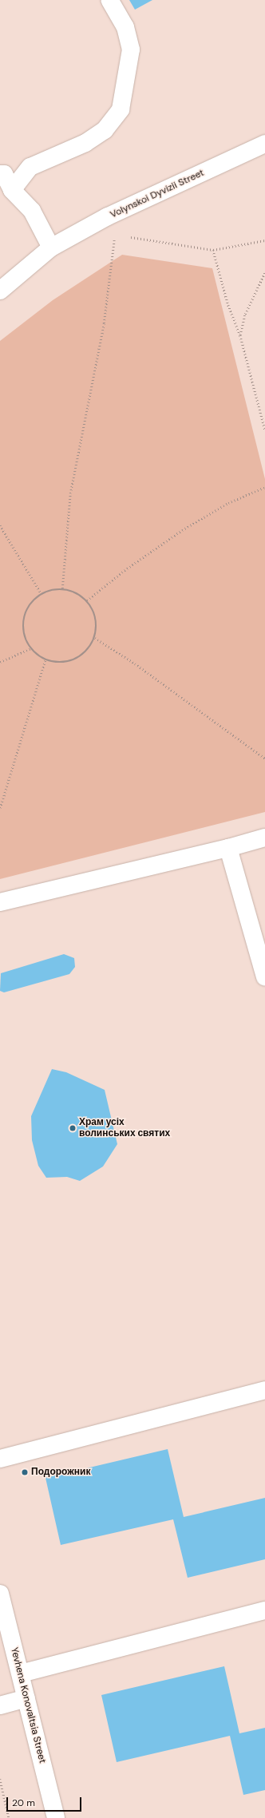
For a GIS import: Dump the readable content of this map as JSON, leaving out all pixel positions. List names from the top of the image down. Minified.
{"streets":{"street":["Volynskoi Dyvizii Street","Yevhena Konovaltsia Street"]},"places":["Храм усіх волинських святих","Подорожник"],"scale_bar":"20 m"}
